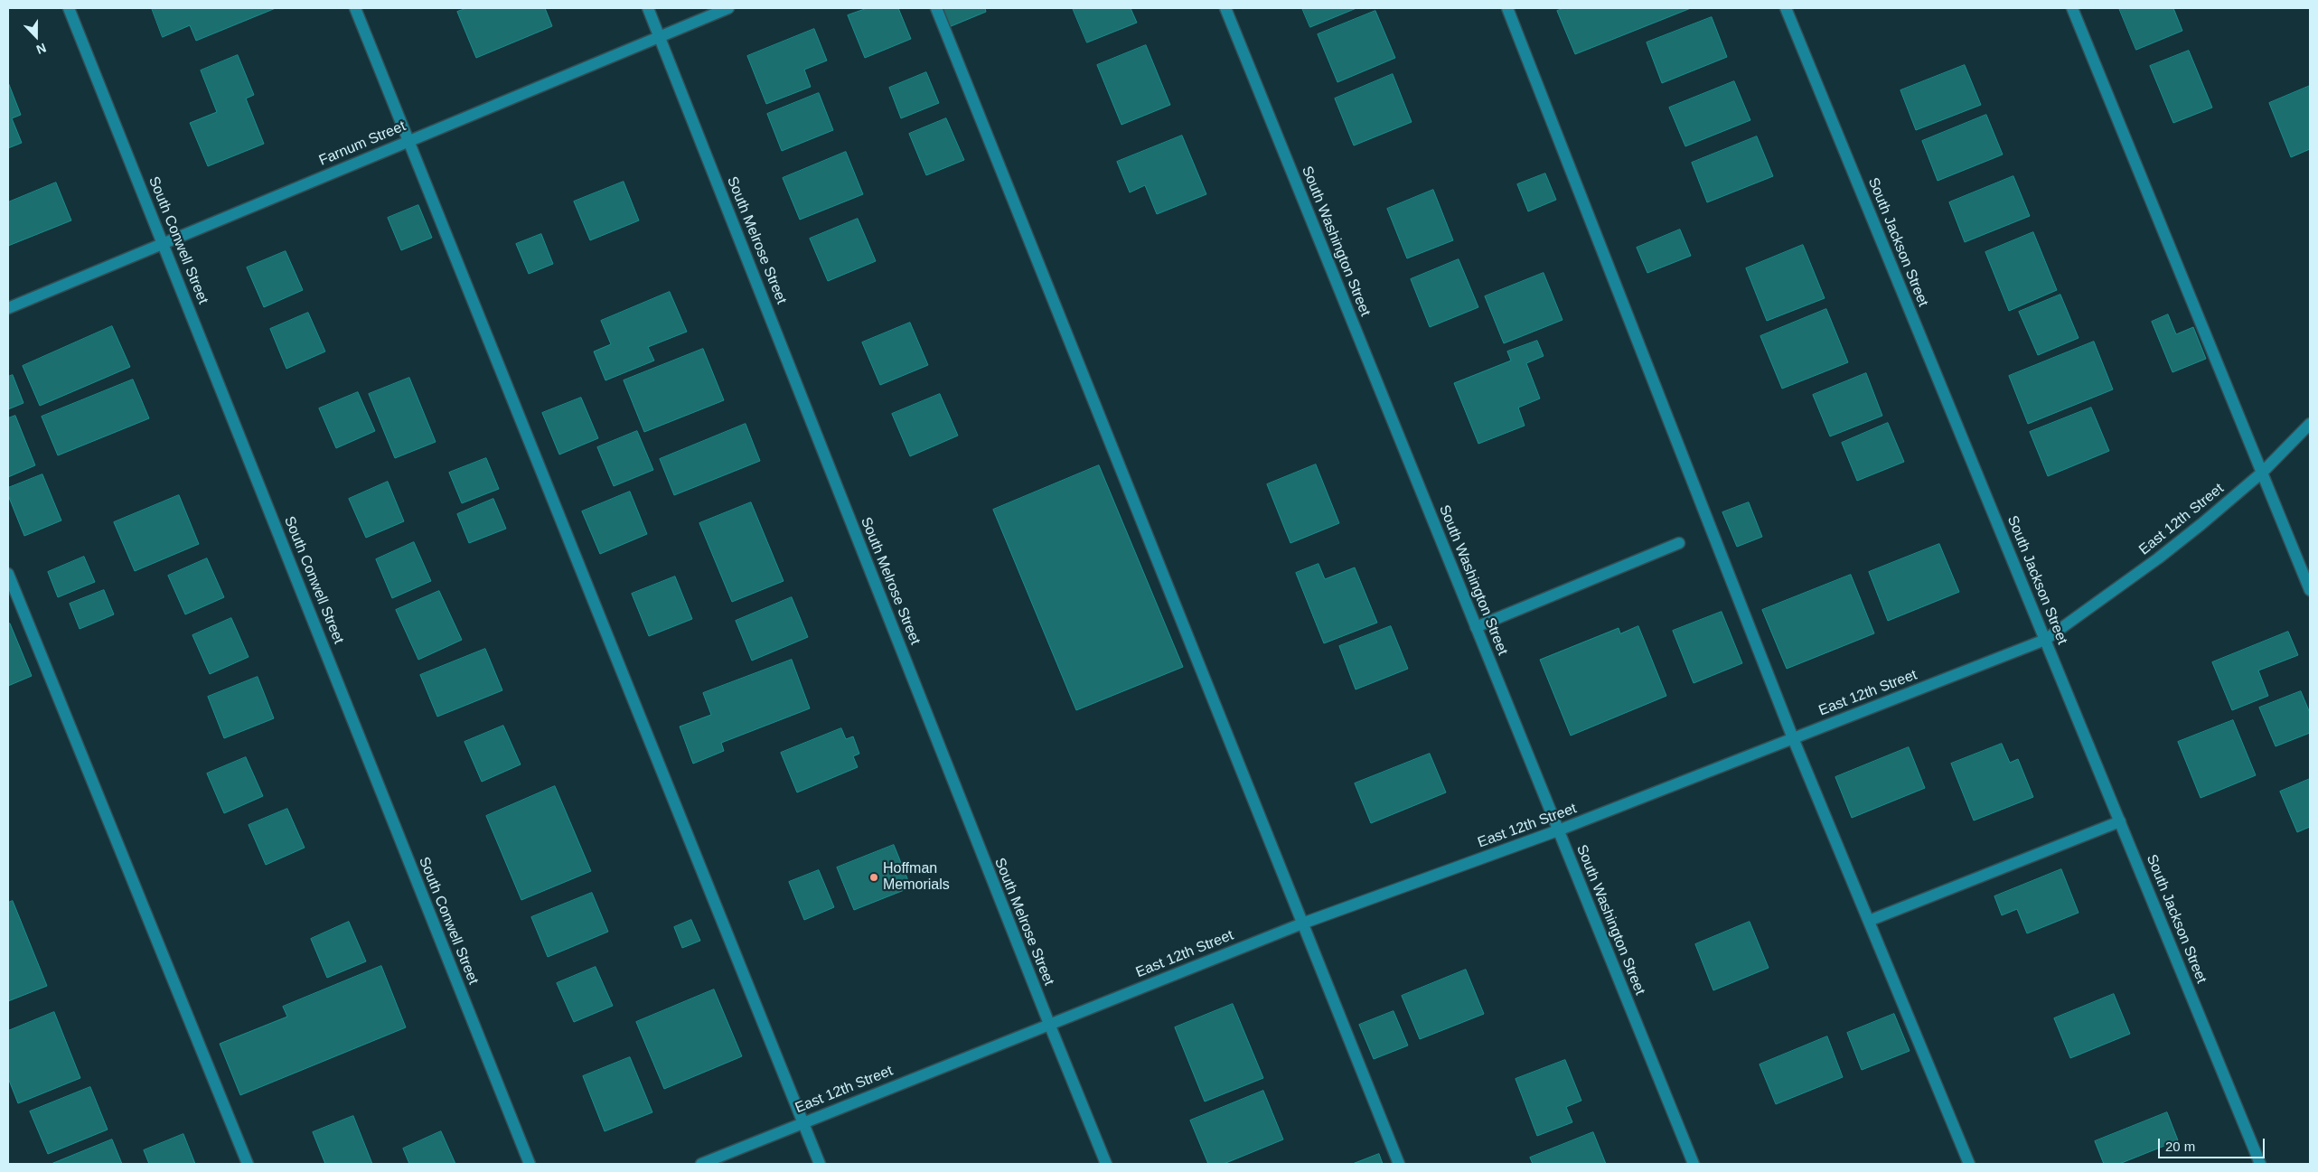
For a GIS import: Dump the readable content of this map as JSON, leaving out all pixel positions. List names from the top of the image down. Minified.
{"streets":{"street":["Farnum Street","South Conwell Street","South Melrose Street","South Washington Street","South Jackson Street","East 12th Street"]},"crossings":[["Farnum Street","South Conwell Street"],["Farnum Street","South Melrose Street"],["South Melrose Street","East 12th Street"],["South Washington Street","East 12th Street"],["South Jackson Street","East 12th Street"]],"places":["Hoffman Memorials"],"scale_bar":"20 m","north":"bottom"}
